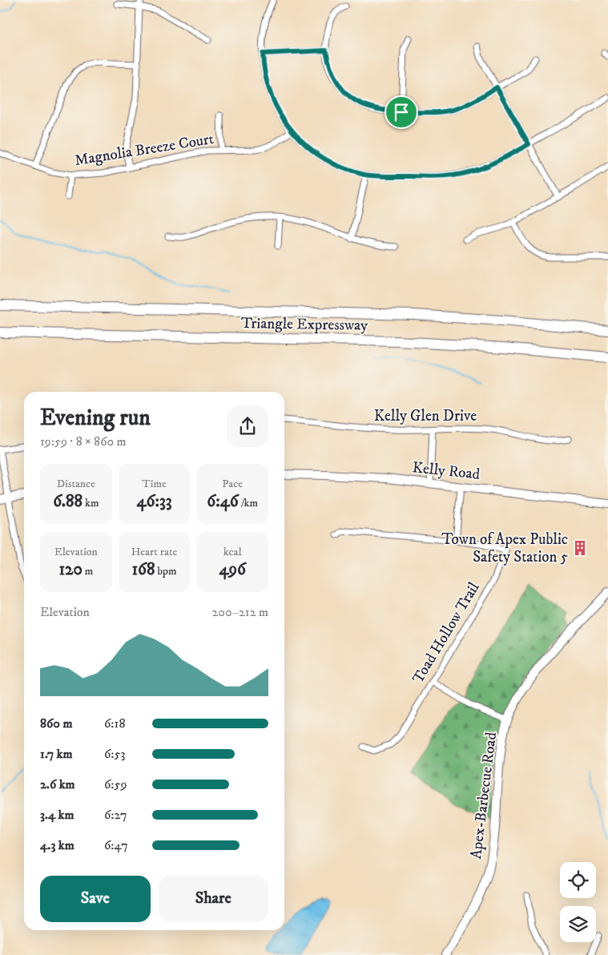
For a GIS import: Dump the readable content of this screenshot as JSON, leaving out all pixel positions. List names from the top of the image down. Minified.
{"streets":{"highway":["Triangle Expressway"],"street":["Magnolia Breeze Court","Kelly Glen Drive","Kelly Road","Toad Hollow Trail","Apex-Barbecue Road"]},"places":{"building":["Town of Apex Public Safety Station 5"]},"page":{"heading":["Evening run","19:59 · 8 × 860 m"],"stats":[["Distance","6.88 km"],["Time","46:33"],["Pace","6:46 /km"],["Elevation","120 m"],["Heart rate","168 bpm"],["kcal","496"]],"chart":["Elevation","200–212 m"],"list":[{"name":"860 m","note":"6:18"},{"name":"1.7 km","note":"6:53"},{"name":"2.6 km","note":"6:59"},{"name":"3.4 km","note":"6:27"},{"name":"4.3 km","note":"6:47"}],"buttons":["Save","Share"]}}
